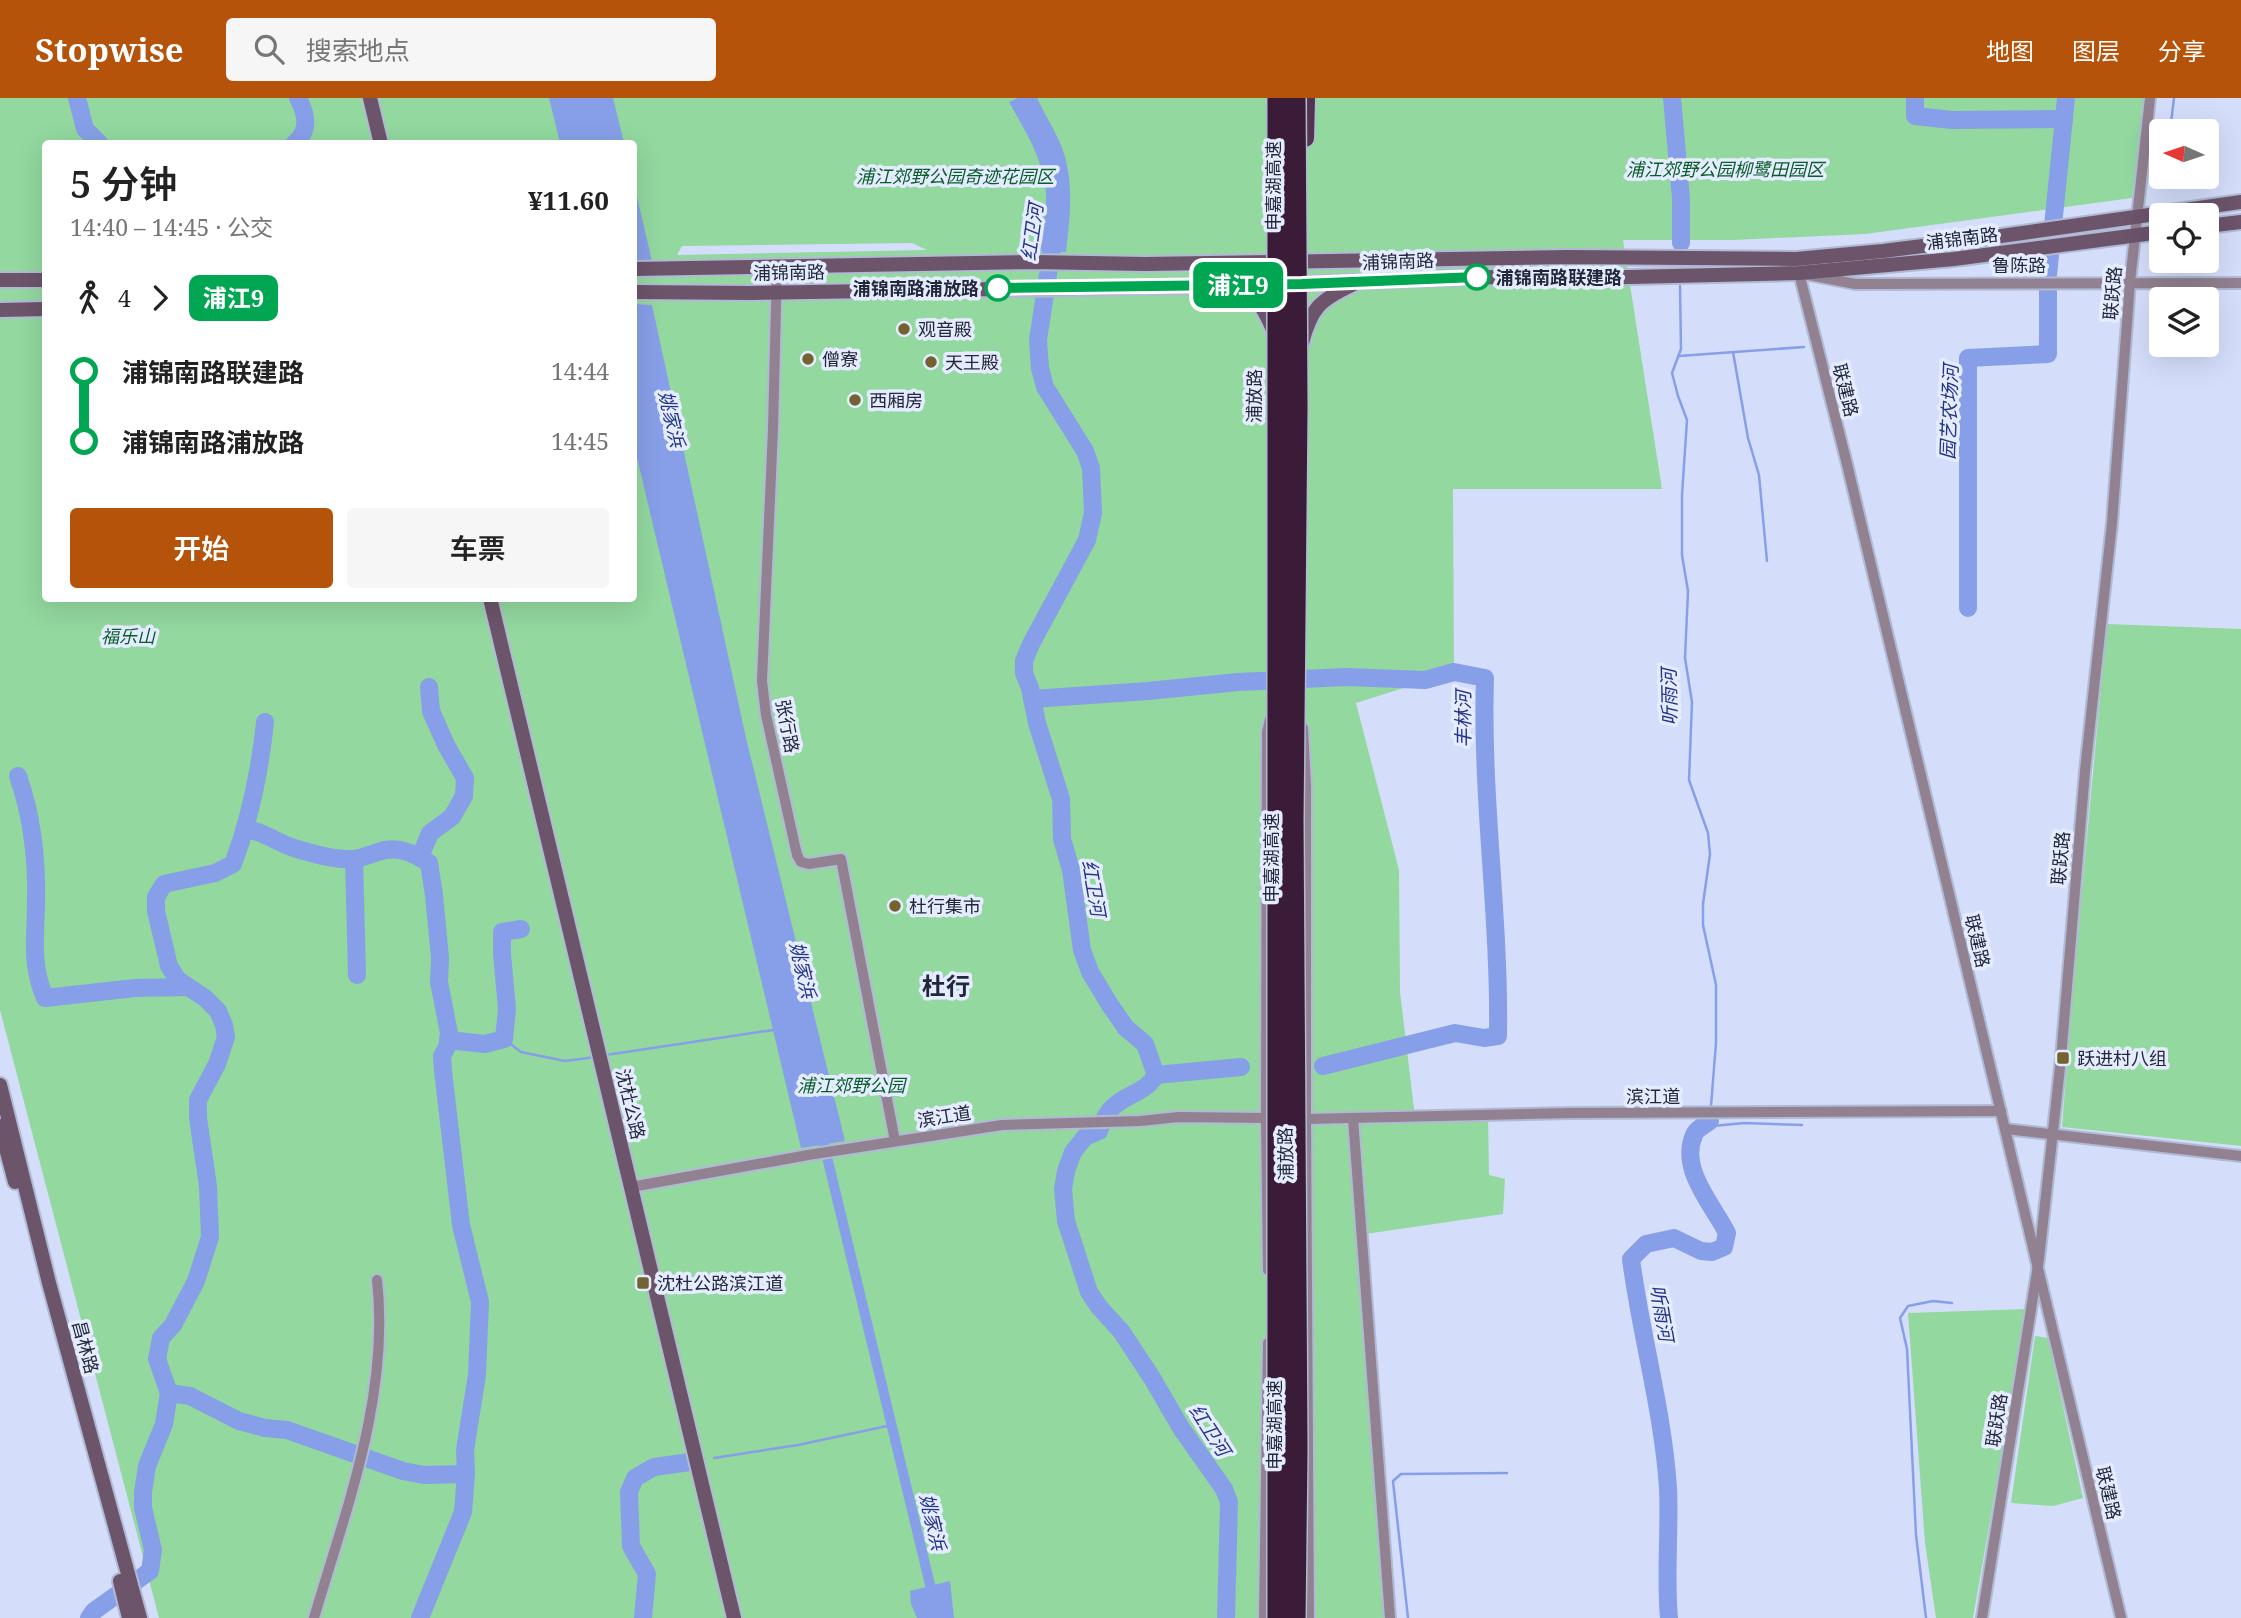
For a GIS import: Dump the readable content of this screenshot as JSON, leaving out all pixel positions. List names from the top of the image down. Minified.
{"streets":{"highway":["申嘉湖高速"],"main road":["浦锦南路","浦放路","沈杜公路","昌林路"],"street":["鲁陈路","联跃路","联建路","张行路","滨江道"]},"crossings":[["申嘉湖高速","浦放路"],["浦锦南路","鲁陈路"],["浦锦南路","联跃路"],["浦锦南路","联建路"],["浦锦南路","浦放路"],["浦锦南路","张行路"],["鲁陈路","联跃路"],["鲁陈路","联建路"],["联跃路","联建路"],["联建路","滨江道"],["浦放路","滨江道"],["张行路","滨江道"],["滨江道","沈杜公路"]],"districts":["杜行"],"water":["红卫河","园艺农场河","姚家浜","听雨河","丰林河"],"parks":["浦江郊野公园柳鹭田园区","浦江郊野公园奇迹花园区","福乐山","浦江郊野公园"],"places":{"other":["浦锦南路联建路","浦锦南路浦放路","观音殿","僧寮","天王殿","西厢房","杜行集市"],"transit":["跃进村八组","沈杜公路滨江道"]},"lines":["bus line 浦江9"],"north":"left","page":{"header":"Stopwise","search":"搜索地点","nav":["地图","图层","分享"],"on_map":"浦江9","heading":["5 分钟","14:40 – 14:45 · 公交","¥11.60"],"legs":["4","浦江9"],"list":[{"name":"浦锦南路联建路","value":"14:44"},{"name":"浦锦南路浦放路","value":"14:45"}],"buttons":["开始","车票"]}}
